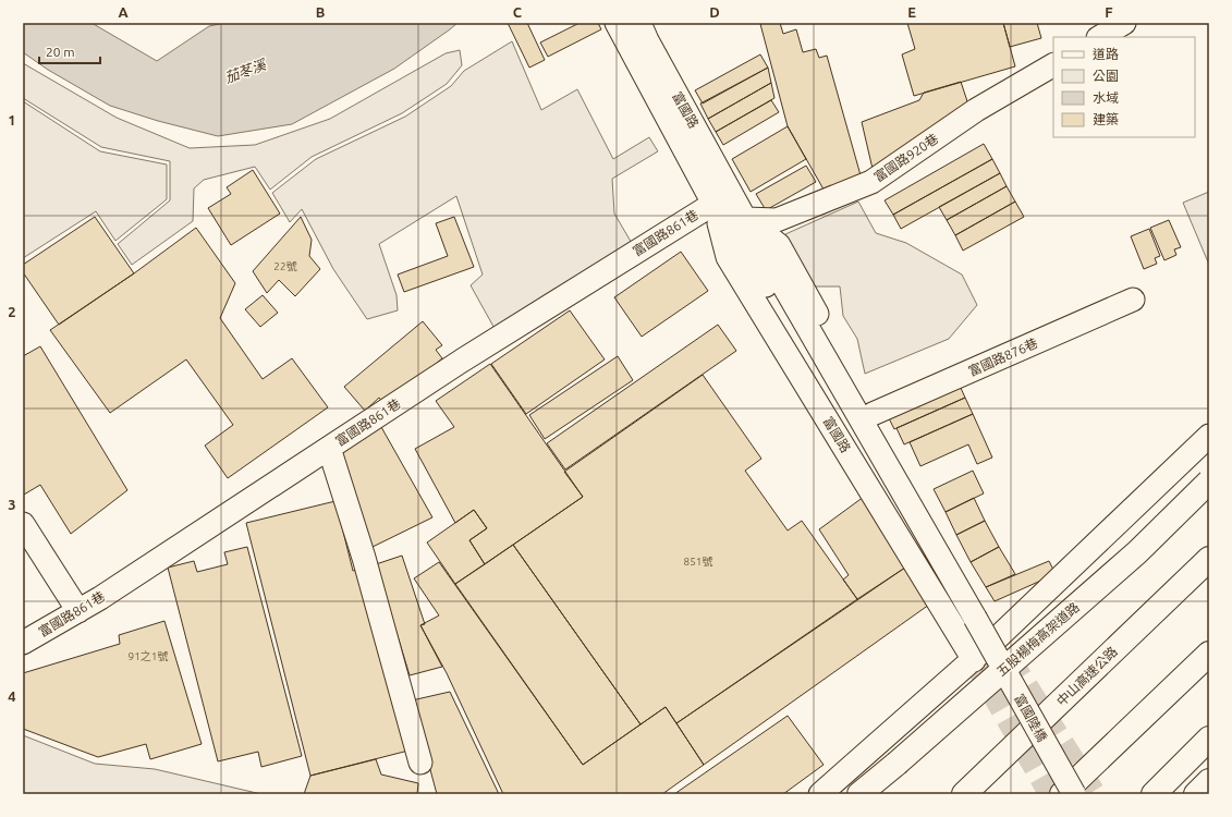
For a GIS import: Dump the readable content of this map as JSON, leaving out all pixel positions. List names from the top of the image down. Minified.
{"streets":{"highway":["五股楊梅高架道路","中山高速公路"],"street":["富國路","富國路920巷","富國路861巷","富國路876巷","富國陸橋"]},"crossings":[["富國路","富國路920巷"],["富國路","富國路861巷"],["富國路","富國路876巷"],["富國路","富國陸橋"]],"water":["茄苳溪"],"house_numbers":["22號","851號","91之1號"],"legend":["道路","公園","水域","建築"],"scale_bar":"20 m","grid":{"columns":["A","B","C","D","E","F"],"rows":["1","2","3","4"]}}
